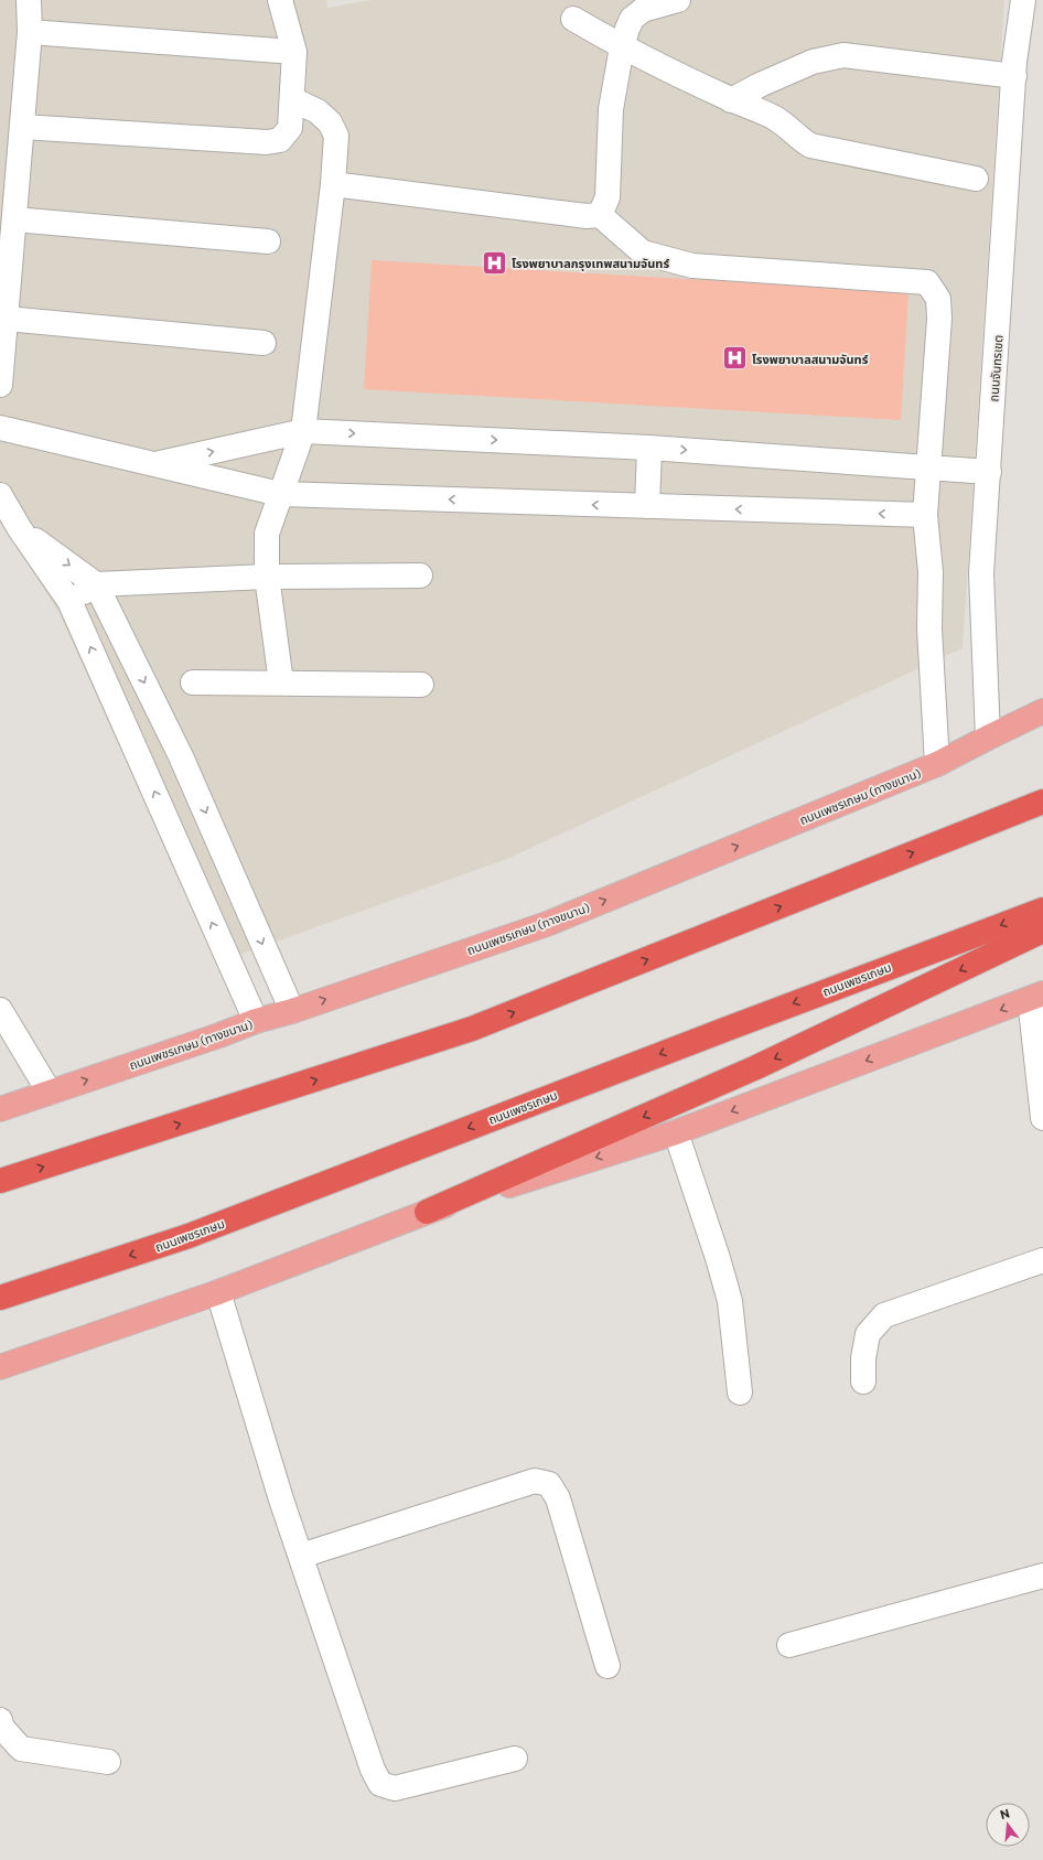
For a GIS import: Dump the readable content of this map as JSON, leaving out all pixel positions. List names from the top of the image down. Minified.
{"streets":{"highway":["ถนนเพชรเกษม"],"main road":["ถนนเพชรเกษม (ทางขนาน)"],"street":["ถนนจันทรเขต"]},"crossings":[["ถนนจันทรเขต","ถนนเพชรเกษม (ทางขนาน)"]],"one_way":["ถนนเพชรเกษม (ทางขนาน)"],"places":{"hospital":["โรงพยาบาลกรุงเทพสนามจันทร์","โรงพยาบาลสนามจันทร์"]},"north":"top"}
